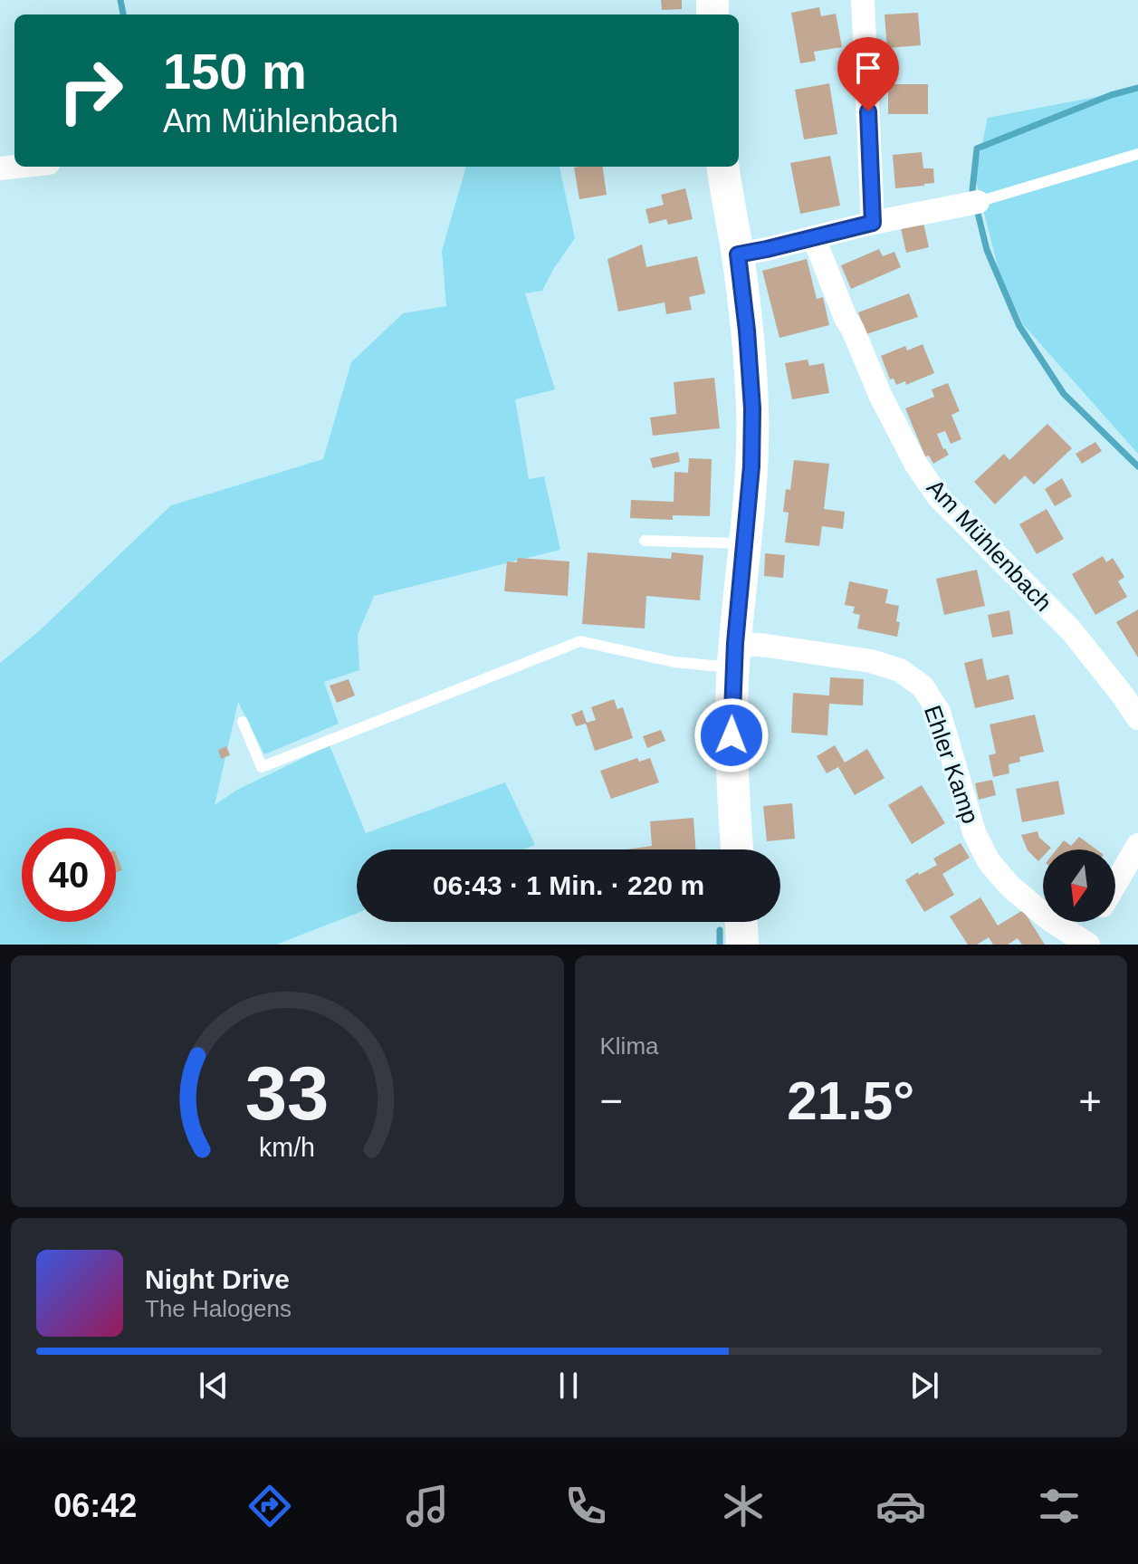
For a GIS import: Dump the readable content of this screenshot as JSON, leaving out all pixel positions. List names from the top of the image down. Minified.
{"streets":{"street":["Am Mühlenbach","Ehler Kamp"]},"north":"bottom","page":{"turn":["150 m","Am Mühlenbach"],"limit":"40","trip":"06:43 · 1 Min. · 220 m","tile":"Klima","heat":["−","21.5°","+"],"song":["Night Drive","The Halogens"],"tabs":"06:42","gauge":["33","km/h"]}}
